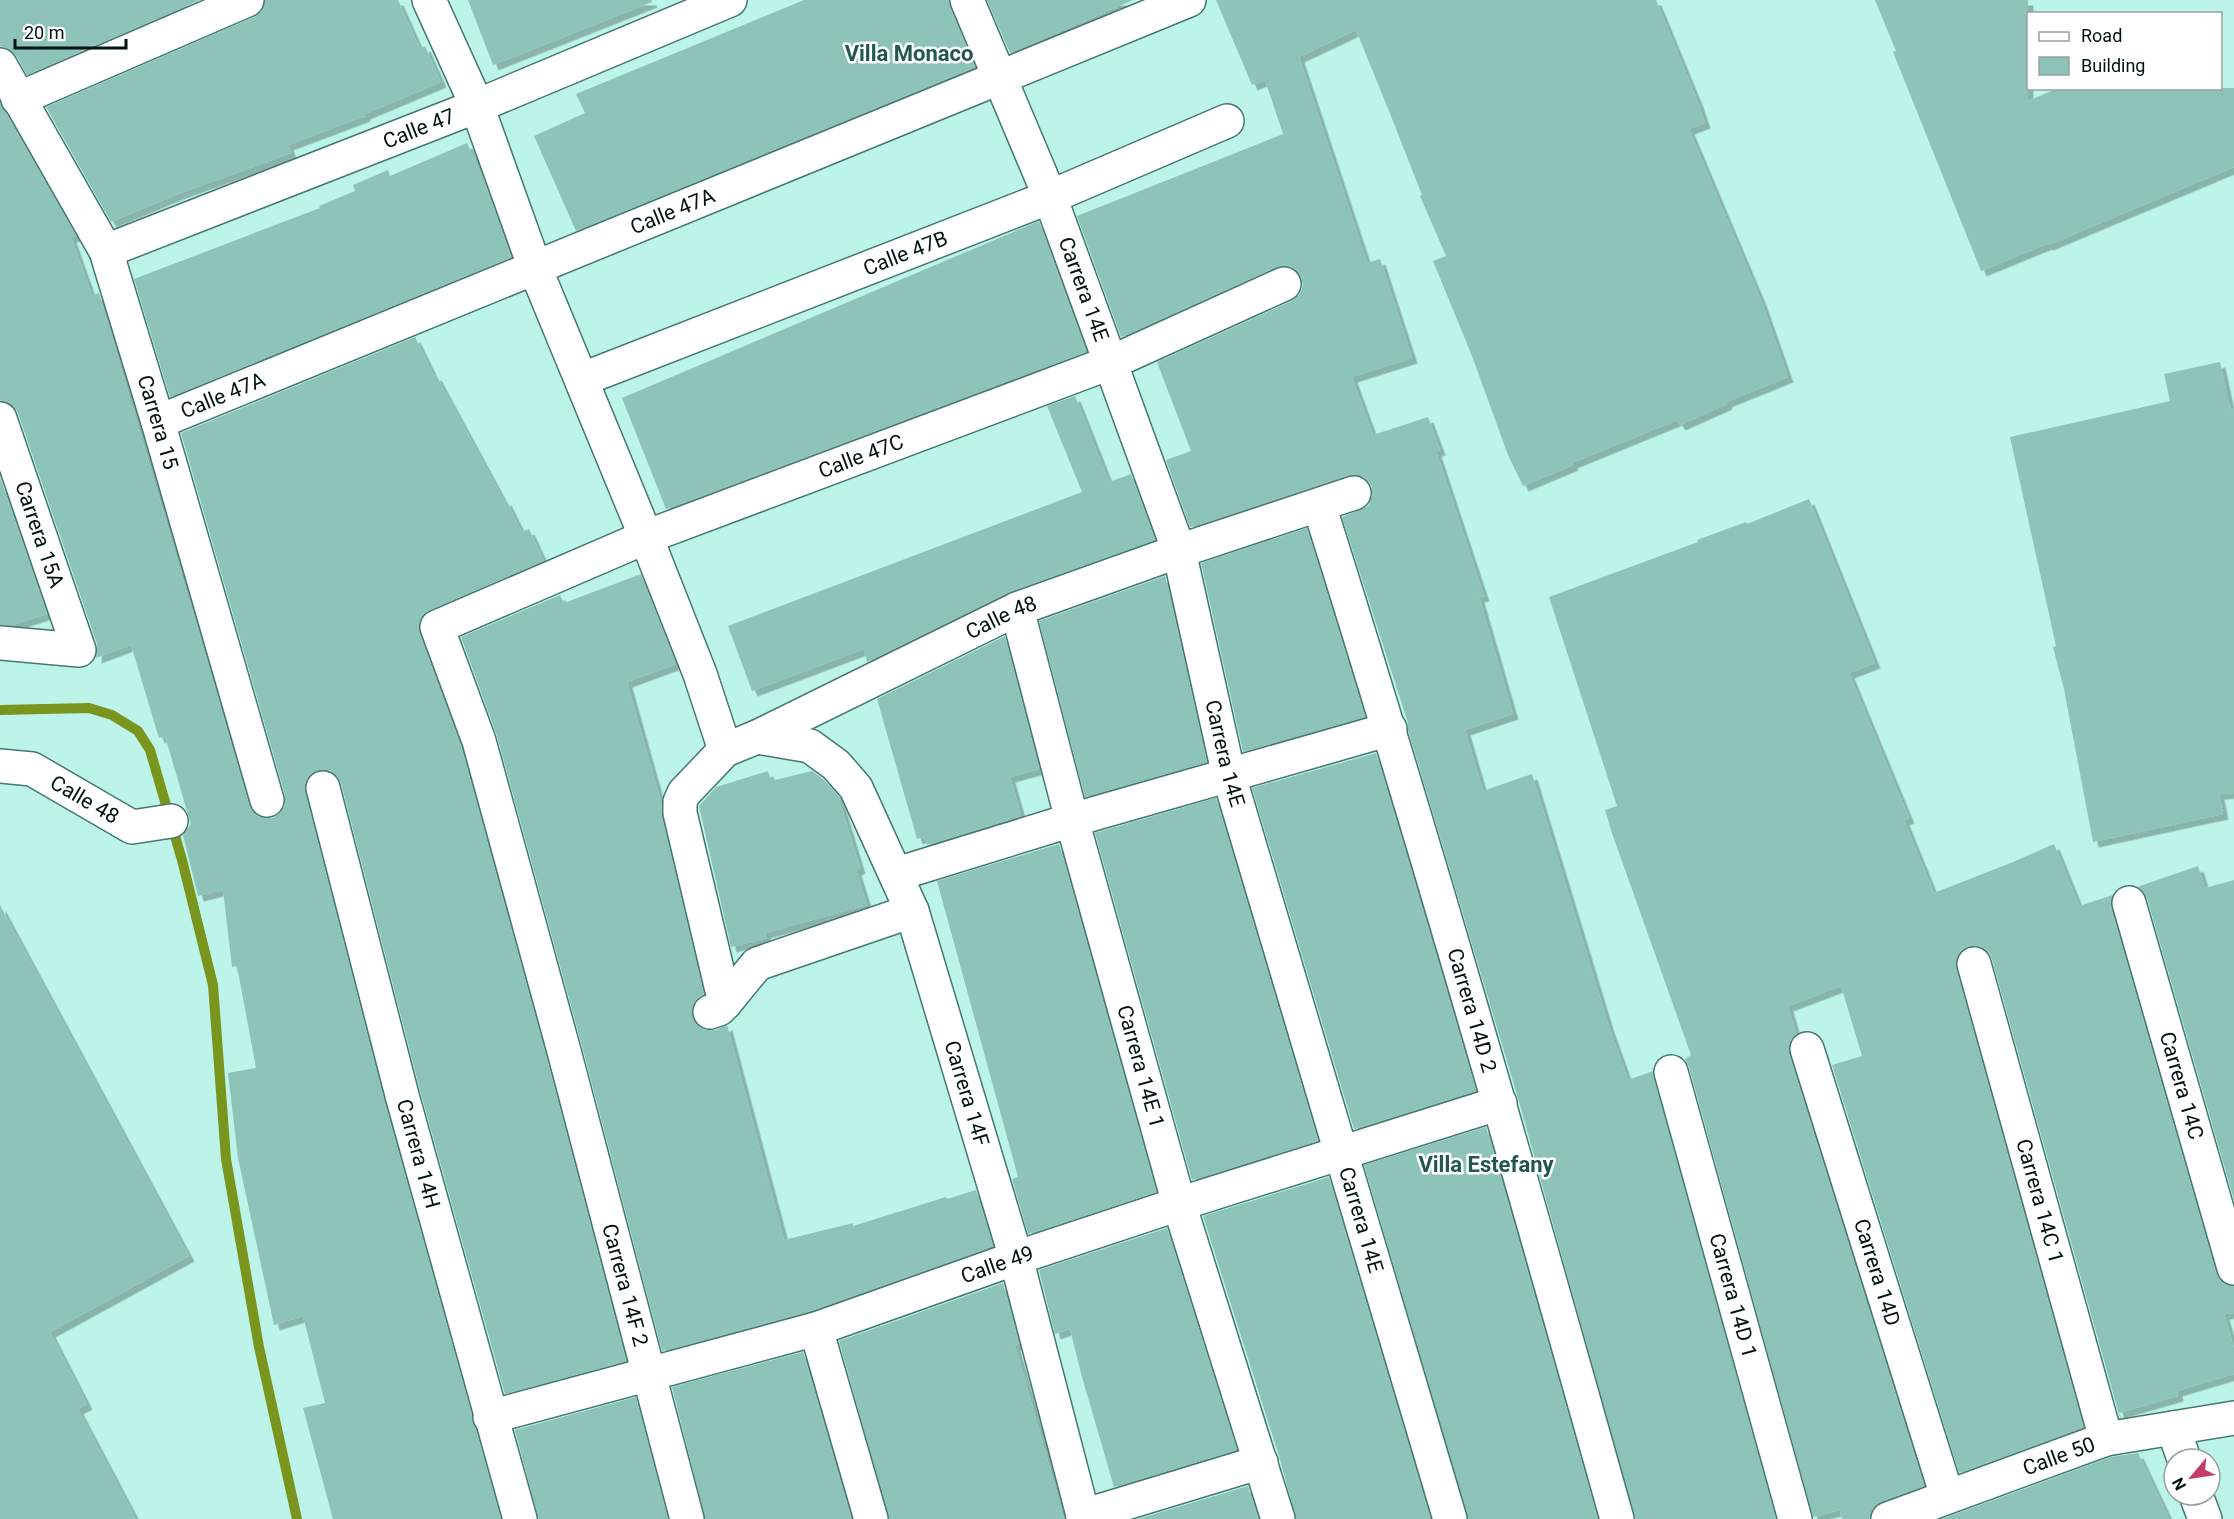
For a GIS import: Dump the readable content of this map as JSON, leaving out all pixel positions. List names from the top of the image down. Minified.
{"streets":{"street":["Calle 47","Calle 47A","Calle 47B","Carrera 14E","Carrera 15","Calle 47C","Carrera 15A","Calle 48","Carrera 14D 2","Carrera 14E 1","Carrera 14C","Carrera 14F","Carrera 14H","Carrera 14C 1","Calle 49","Carrera 14D","Carrera 14F 2","Carrera 14D 1","Calle 50"]},"crossings":[["Calle 47","Carrera 15"],["Calle 47A","Carrera 14E"],["Calle 47A","Carrera 15"],["Calle 47B","Carrera 14E"],["Carrera 14E","Calle 47C"],["Carrera 14E","Calle 48"],["Carrera 14E","Calle 49"],["Calle 47C","Carrera 14F 2"],["Calle 48","Carrera 14D 2"],["Calle 48","Carrera 14E 1"],["Calle 48","Carrera 14F"],["Carrera 14D 2","Calle 49"],["Carrera 14E 1","Calle 49"],["Carrera 14F","Calle 49"],["Carrera 14H","Calle 49"],["Carrera 14C 1","Calle 50"],["Calle 49","Carrera 14F 2"],["Carrera 14D","Calle 50"]],"districts":["Villa Monaco","Villa Estefany"],"legend":["Road","Building"],"scale_bar":"20 m","north":"bottom left"}
